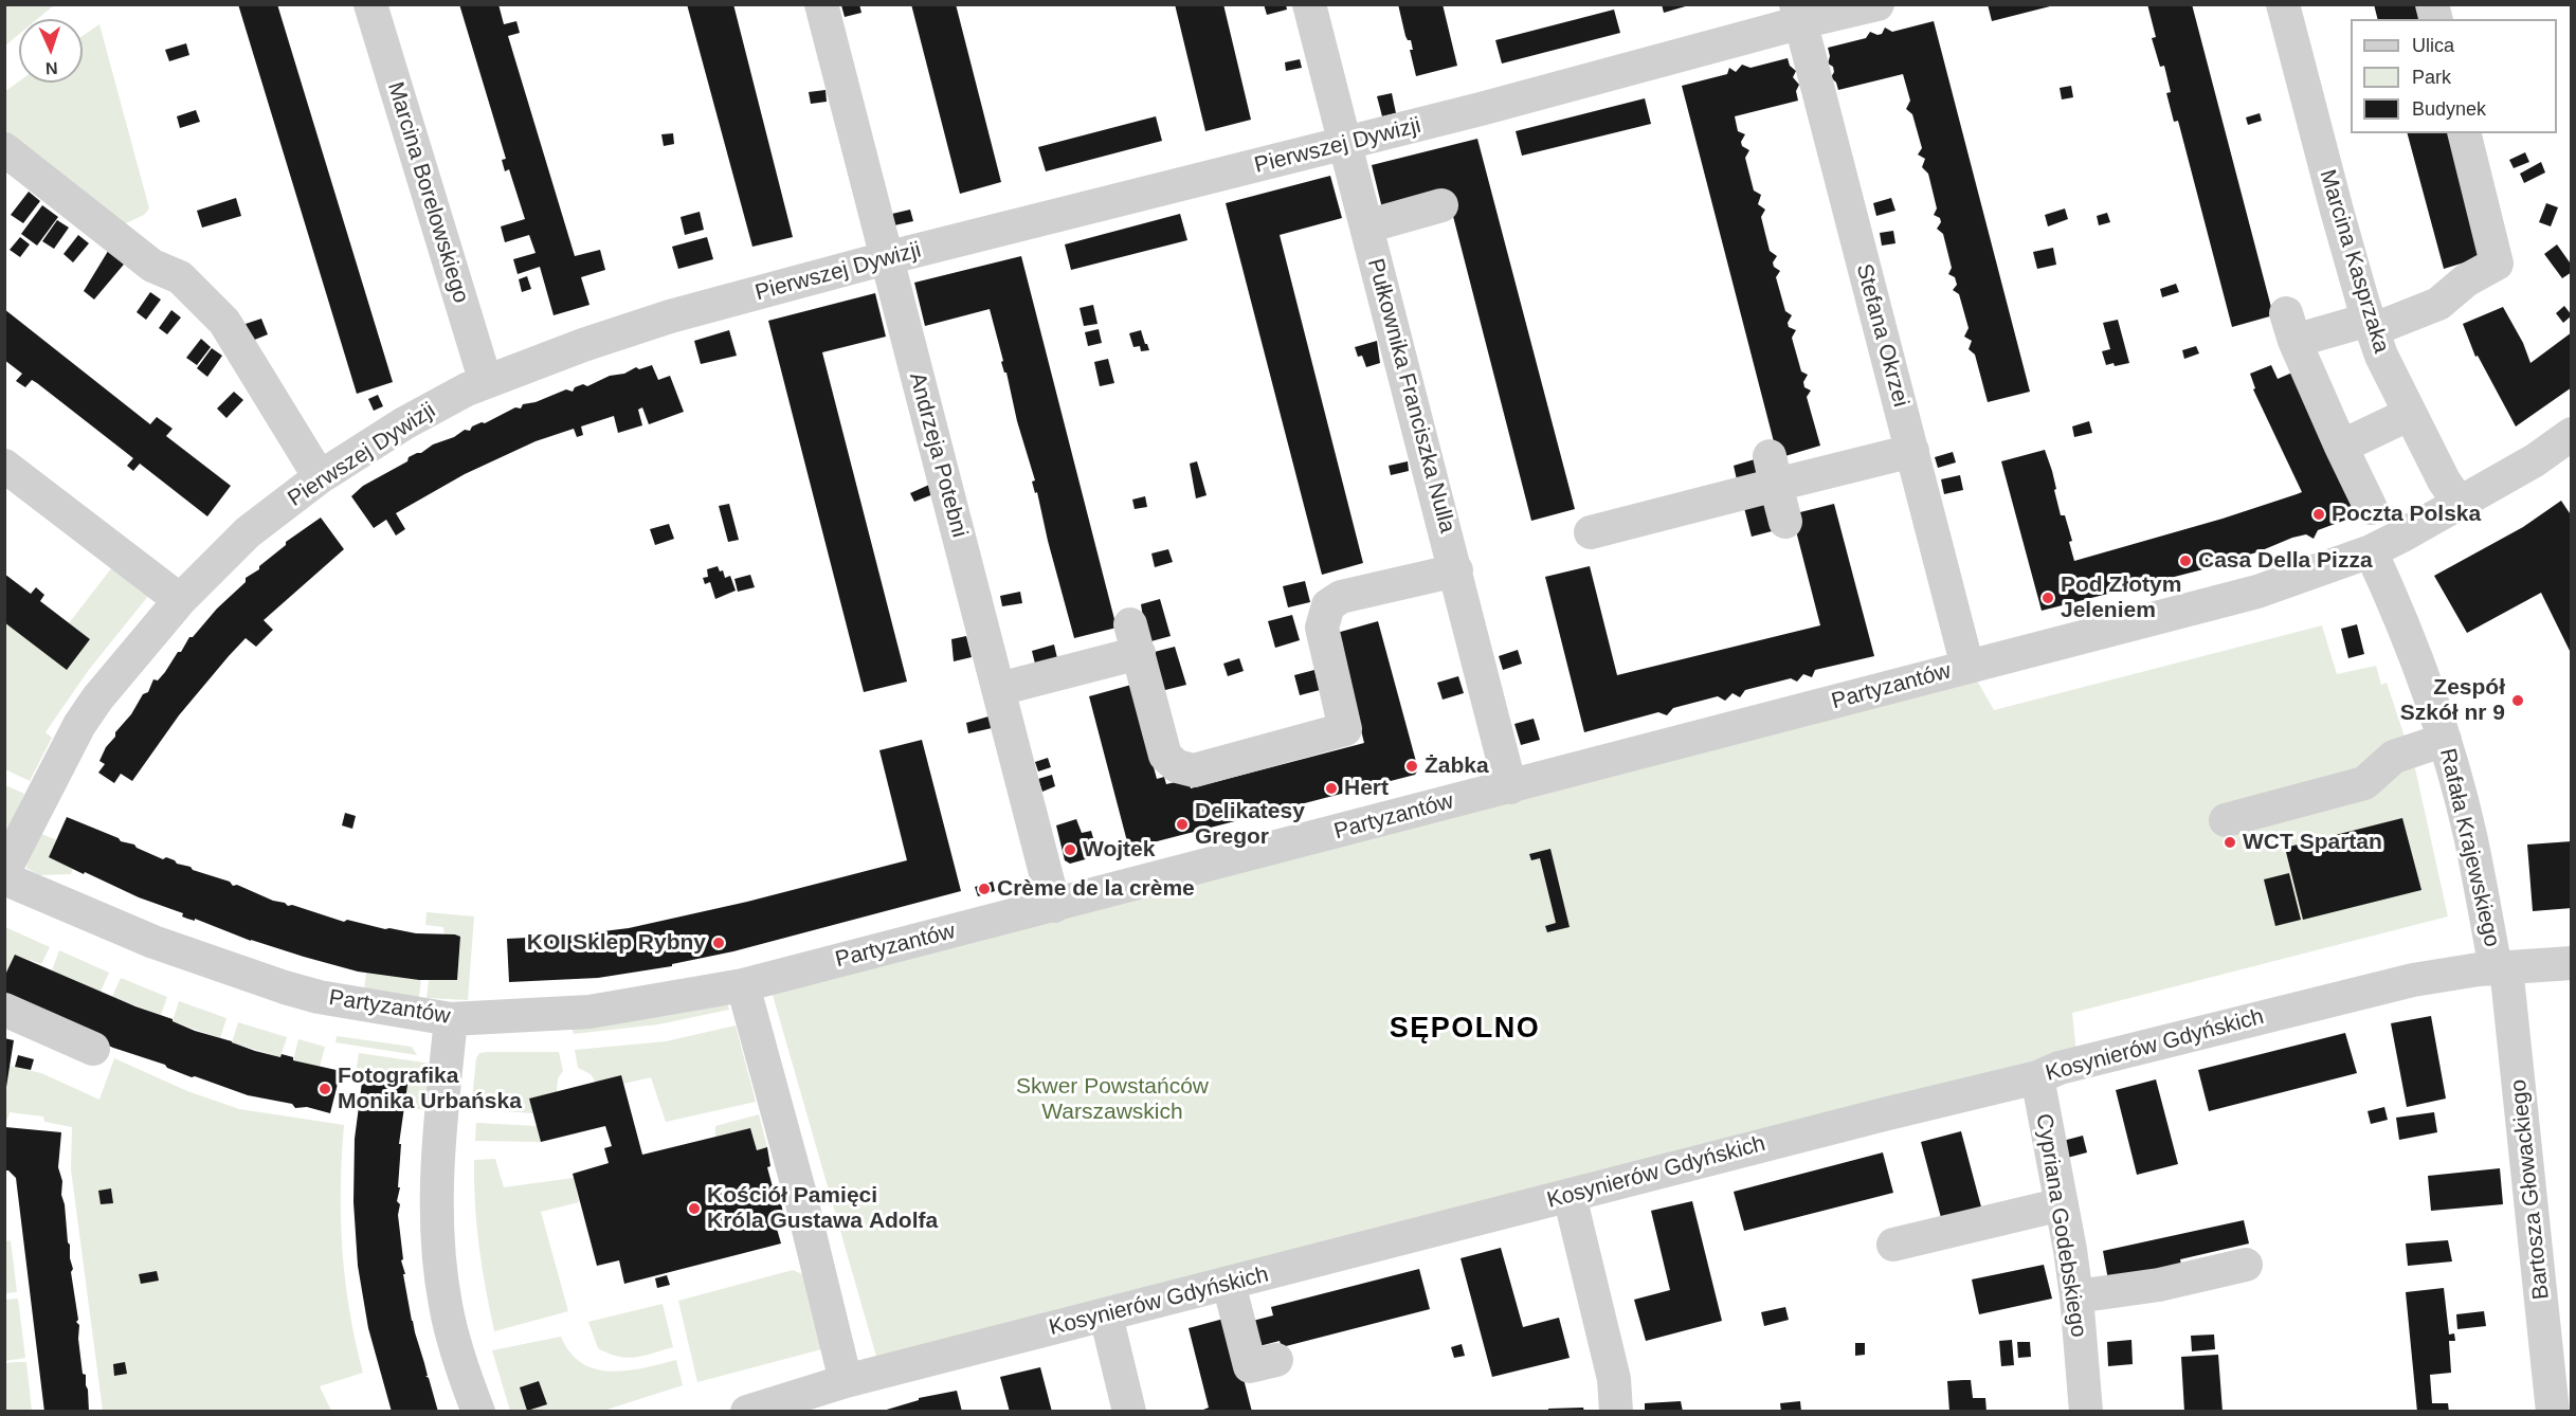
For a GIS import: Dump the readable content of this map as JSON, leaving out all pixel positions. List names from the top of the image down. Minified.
{"streets":{"street":["Pierwszej Dywizji","Marcina Borelowskiego","Marcina Kasprzaka","Stefana Okrzei","Pułkownika Franciszka Nulla","Andrzeja Potebni","Partyzantów","Rafała Krajewskiego","Kosynierów Gdyńskich","Bartosza Głowackiego","Cypriana Godebskiego"]},"crossings":[["Pierwszej Dywizji","Marcina Borelowskiego"],["Pierwszej Dywizji","Stefana Okrzei"],["Pierwszej Dywizji","Pułkownika Franciszka Nulla"],["Pierwszej Dywizji","Andrzeja Potebni"],["Marcina Kasprzaka","Partyzantów"],["Stefana Okrzei","Partyzantów"],["Pułkownika Franciszka Nulla","Partyzantów"],["Andrzeja Potebni","Partyzantów"],["Partyzantów","Rafała Krajewskiego"],["Rafała Krajewskiego","Kosynierów Gdyńskich"],["Rafała Krajewskiego","Bartosza Głowackiego"],["Kosynierów Gdyńskich","Bartosza Głowackiego"],["Kosynierów Gdyńskich","Cypriana Godebskiego"]],"districts":["SĘPOLNO"],"parks":["Skwer Powstańców Warszawskich"],"places":["Poczta Polska","Casa Della Pizza","Pod Złotym Jeleniem","Zespół Szkół nr 9","Żabka","Hert","Delikatesy Gregor","WCT Spartan","Wojtek","Crème de la crème","KOI Sklep Rybny","Fotografika Monika Urbańska","Kościół Pamięci Króla Gustawa Adolfa"],"legend":["Ulica","Park","Budynek"],"north":"bottom"}
